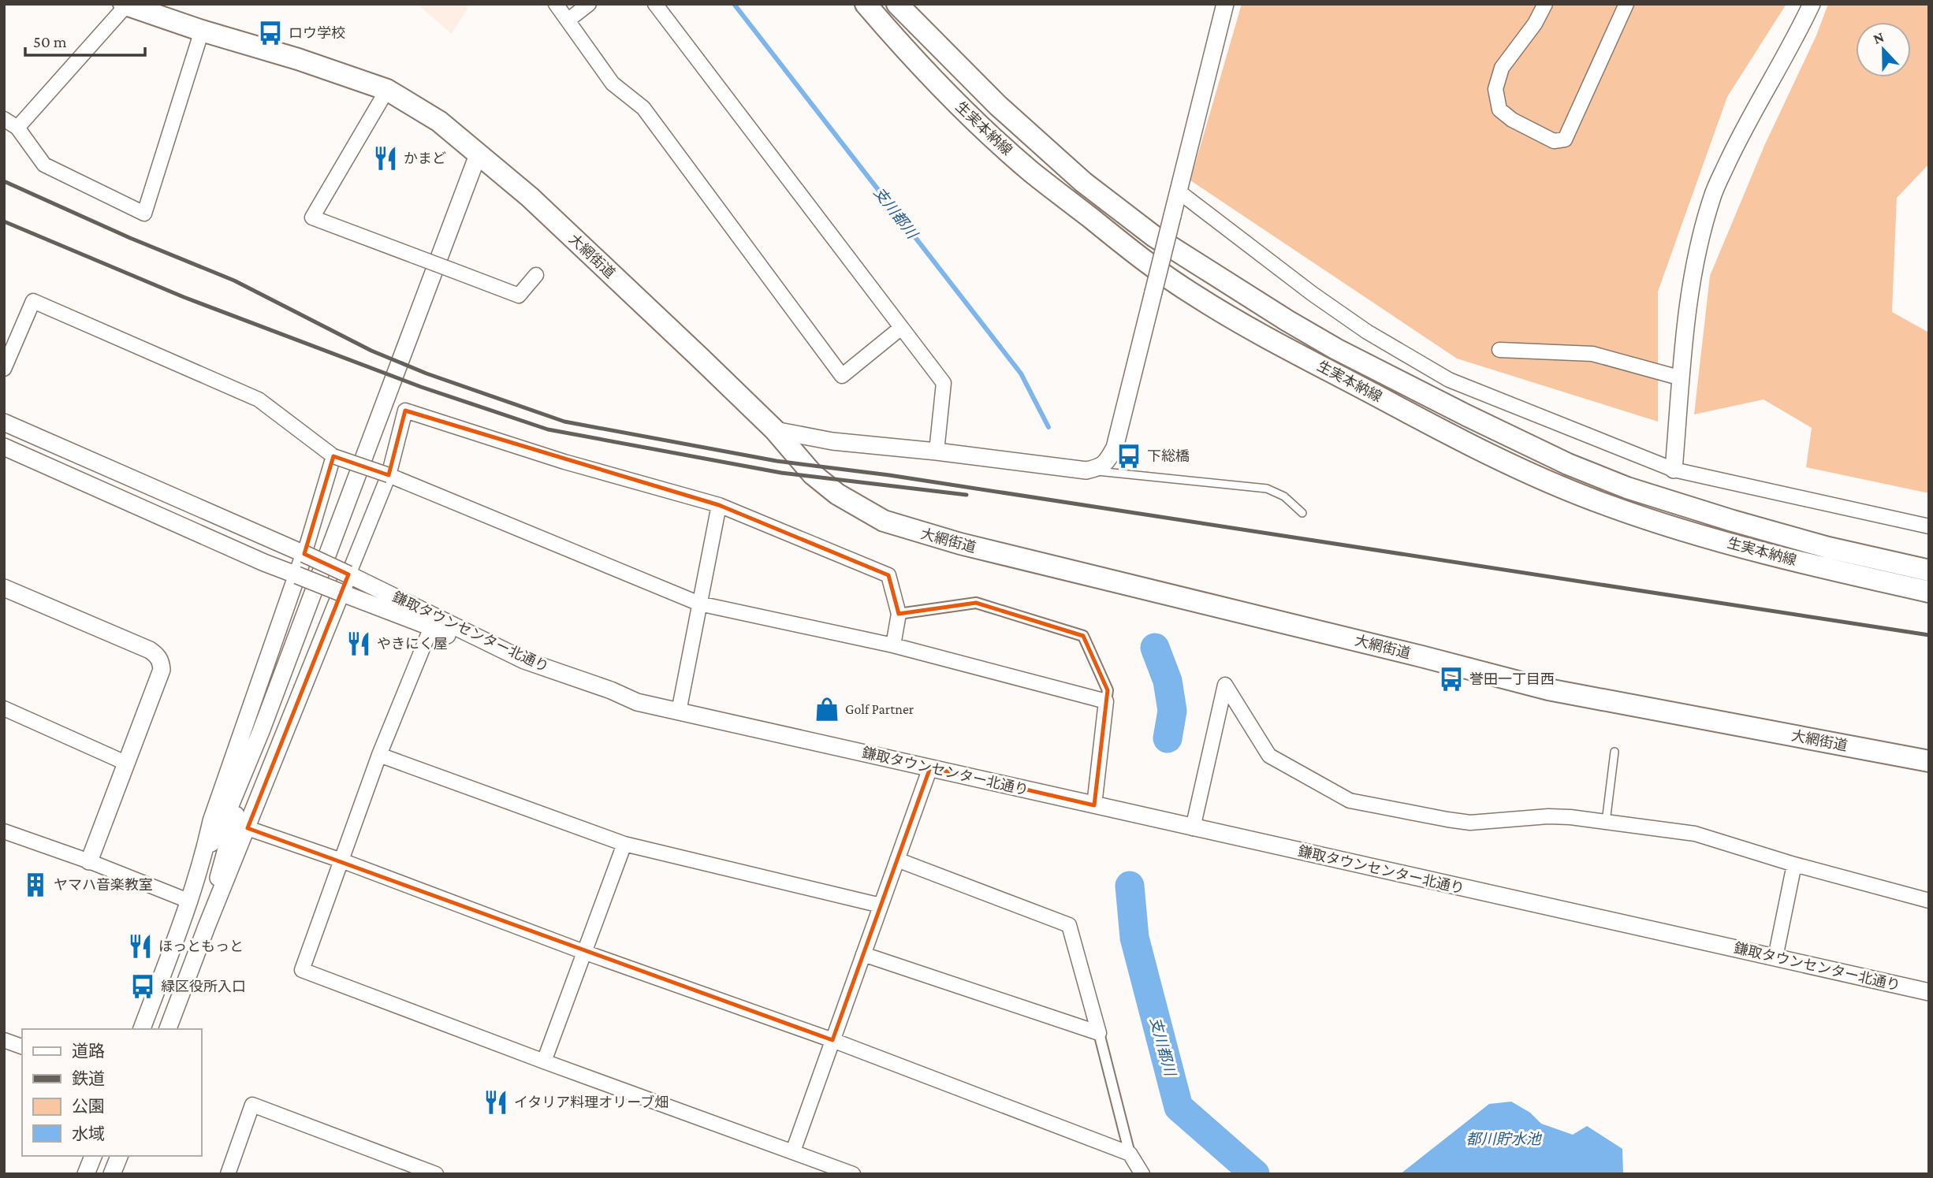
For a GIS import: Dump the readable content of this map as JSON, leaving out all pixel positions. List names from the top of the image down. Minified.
{"streets":{"main road":["生実本納線","大網街道"],"street":["鎌取タウンセンター北通り"]},"water":["支川都川","都川貯水池"],"places":{"bus stop":["ロウ学校","下総橋","誉田一丁目西","緑区役所入口"],"restaurant":["かまど","やきにく屋","ほっともっと","イタリア料理オリーブ畑"],"shop":["Golf Partner"],"building":["ヤマハ音楽教室"]},"legend":["道路","鉄道","公園","水域"],"scale_bar":"50 m","north":"top"}
